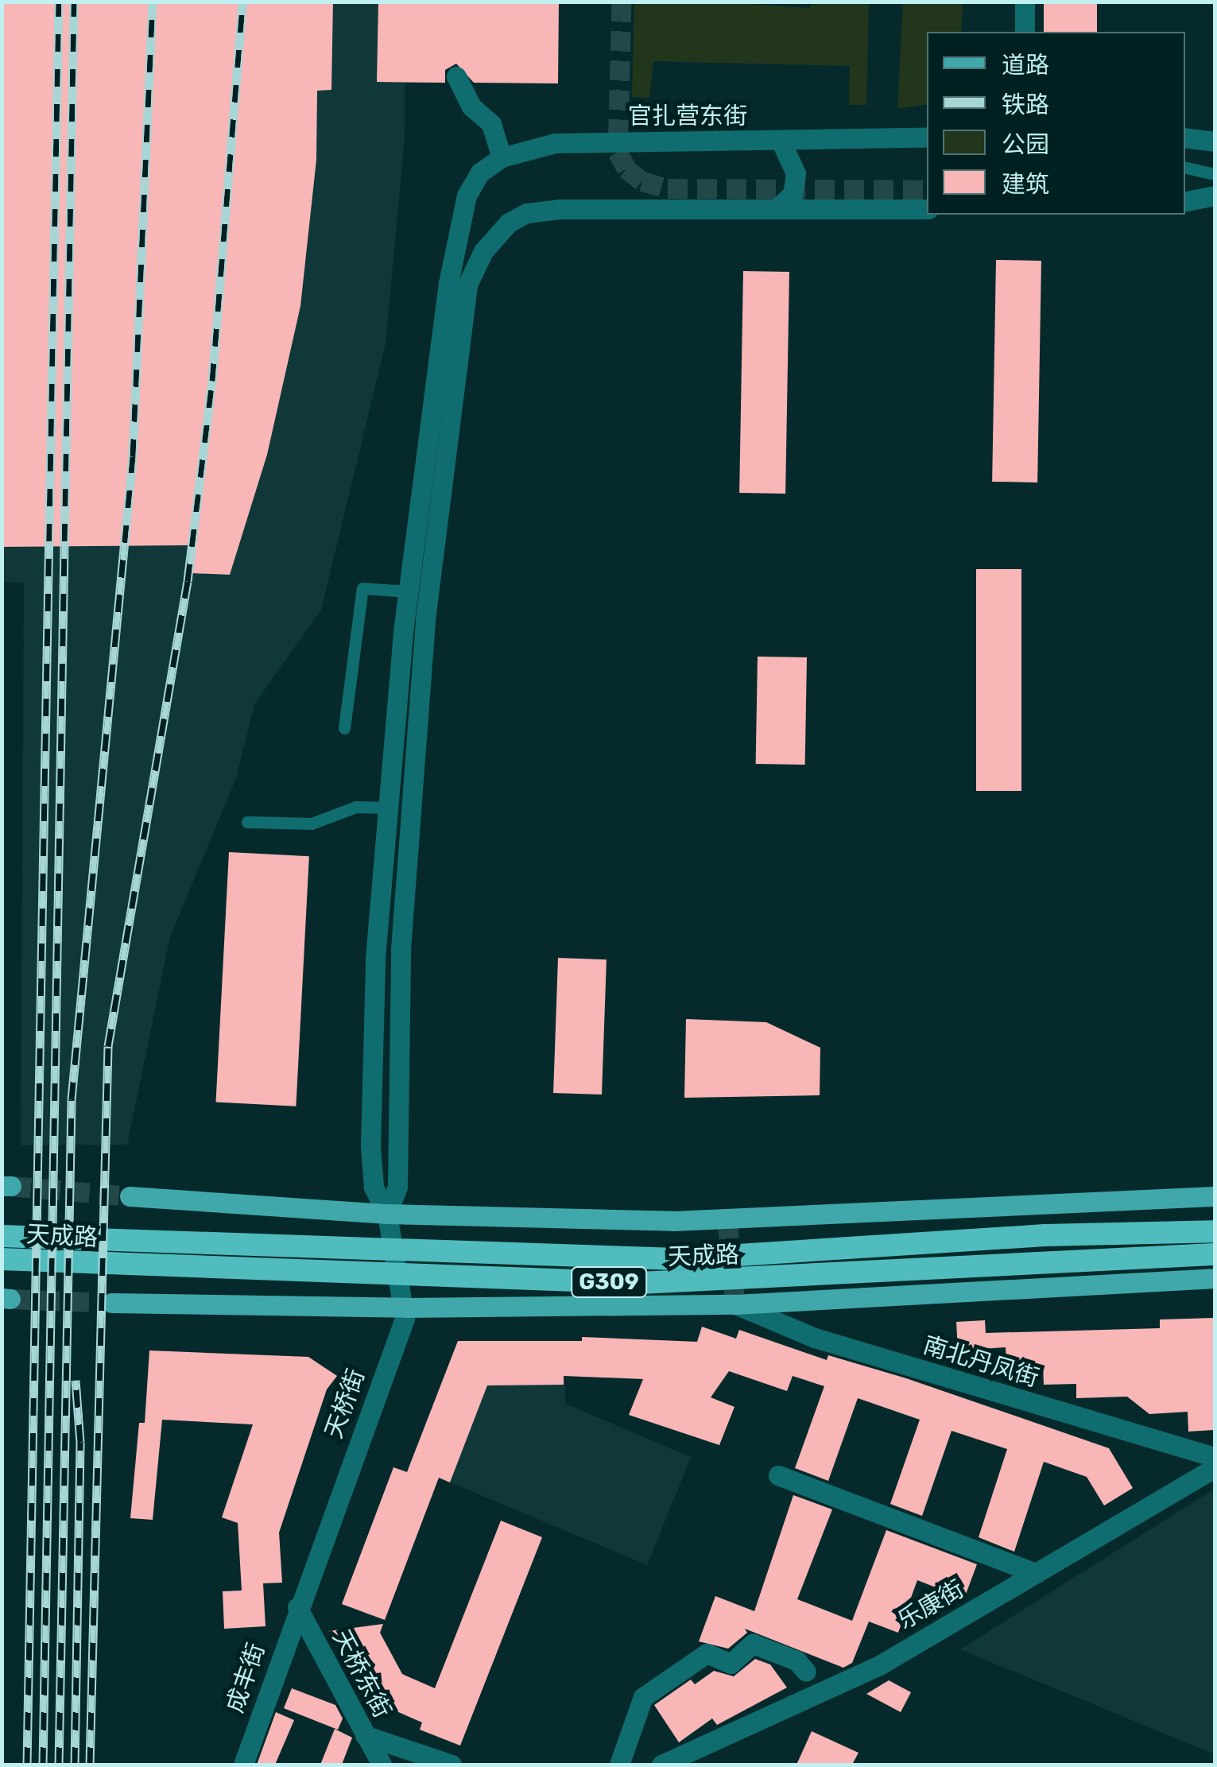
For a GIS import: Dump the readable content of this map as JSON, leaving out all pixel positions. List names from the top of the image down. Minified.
{"streets":{"highway":["天成路","G309"],"main road":["官扎营东街","南北丹凤街","天桥街","乐康街","天桥东街","成丰街"]},"crossings":[["天成路","南北丹凤街"],["天成路","天桥街"],["天桥街","天桥东街"],["天桥街","成丰街"],["天桥东街","成丰街"]],"legend":["道路","铁路","公园","建筑"]}
